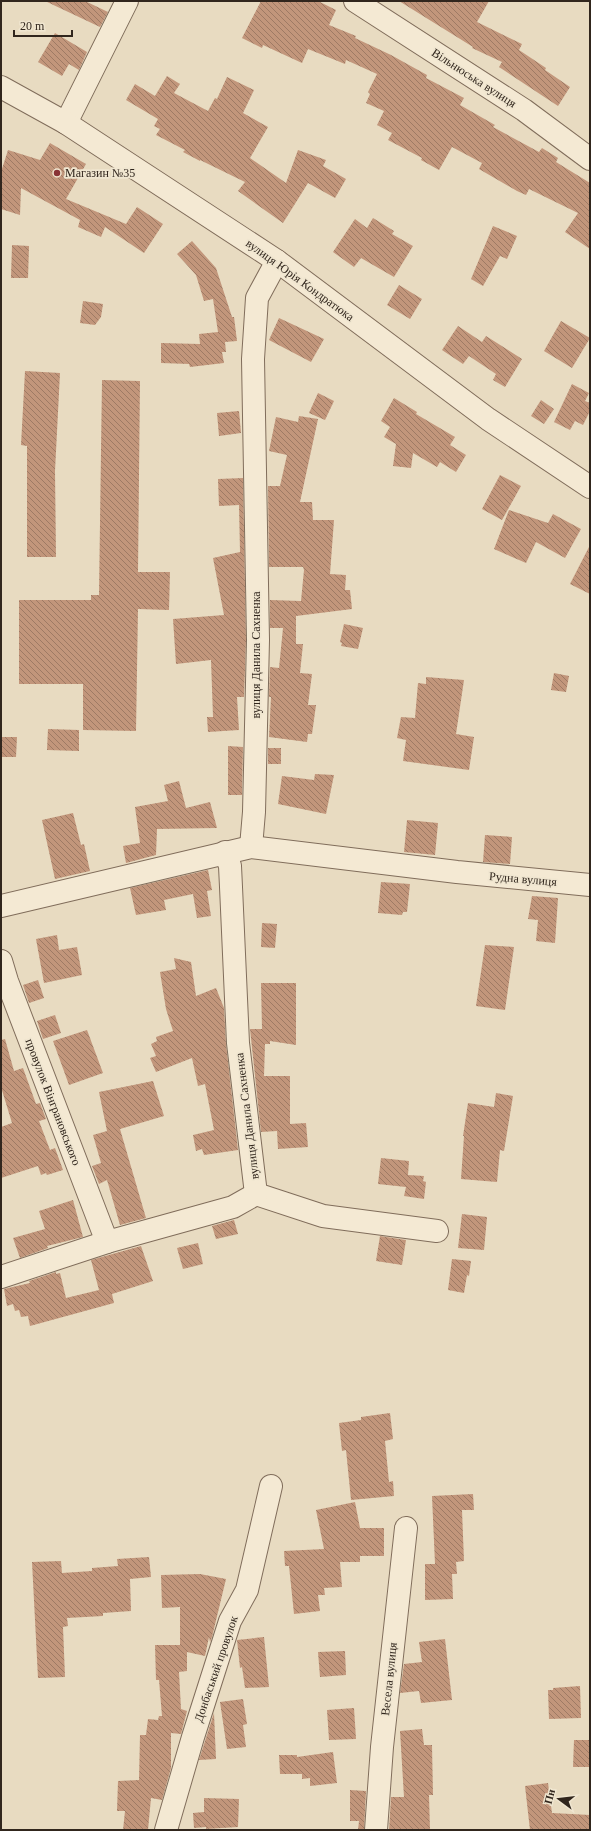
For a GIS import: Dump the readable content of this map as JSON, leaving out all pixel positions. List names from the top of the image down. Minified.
{"streets":{"street":["Вільнюська вулиця","вулиця Юрія Кондратюка","вулиця Данила Сахненка","Рудна вулиця","провулок Вінграновського","Донбаський провулок","Весела вулиця"]},"crossings":[["вулиця Юрія Кондратюка","вулиця Данила Сахненка"],["вулиця Данила Сахненка","Рудна вулиця"]],"places":["Магазин №35"],"scale_bar":"20 m","north":"left"}
